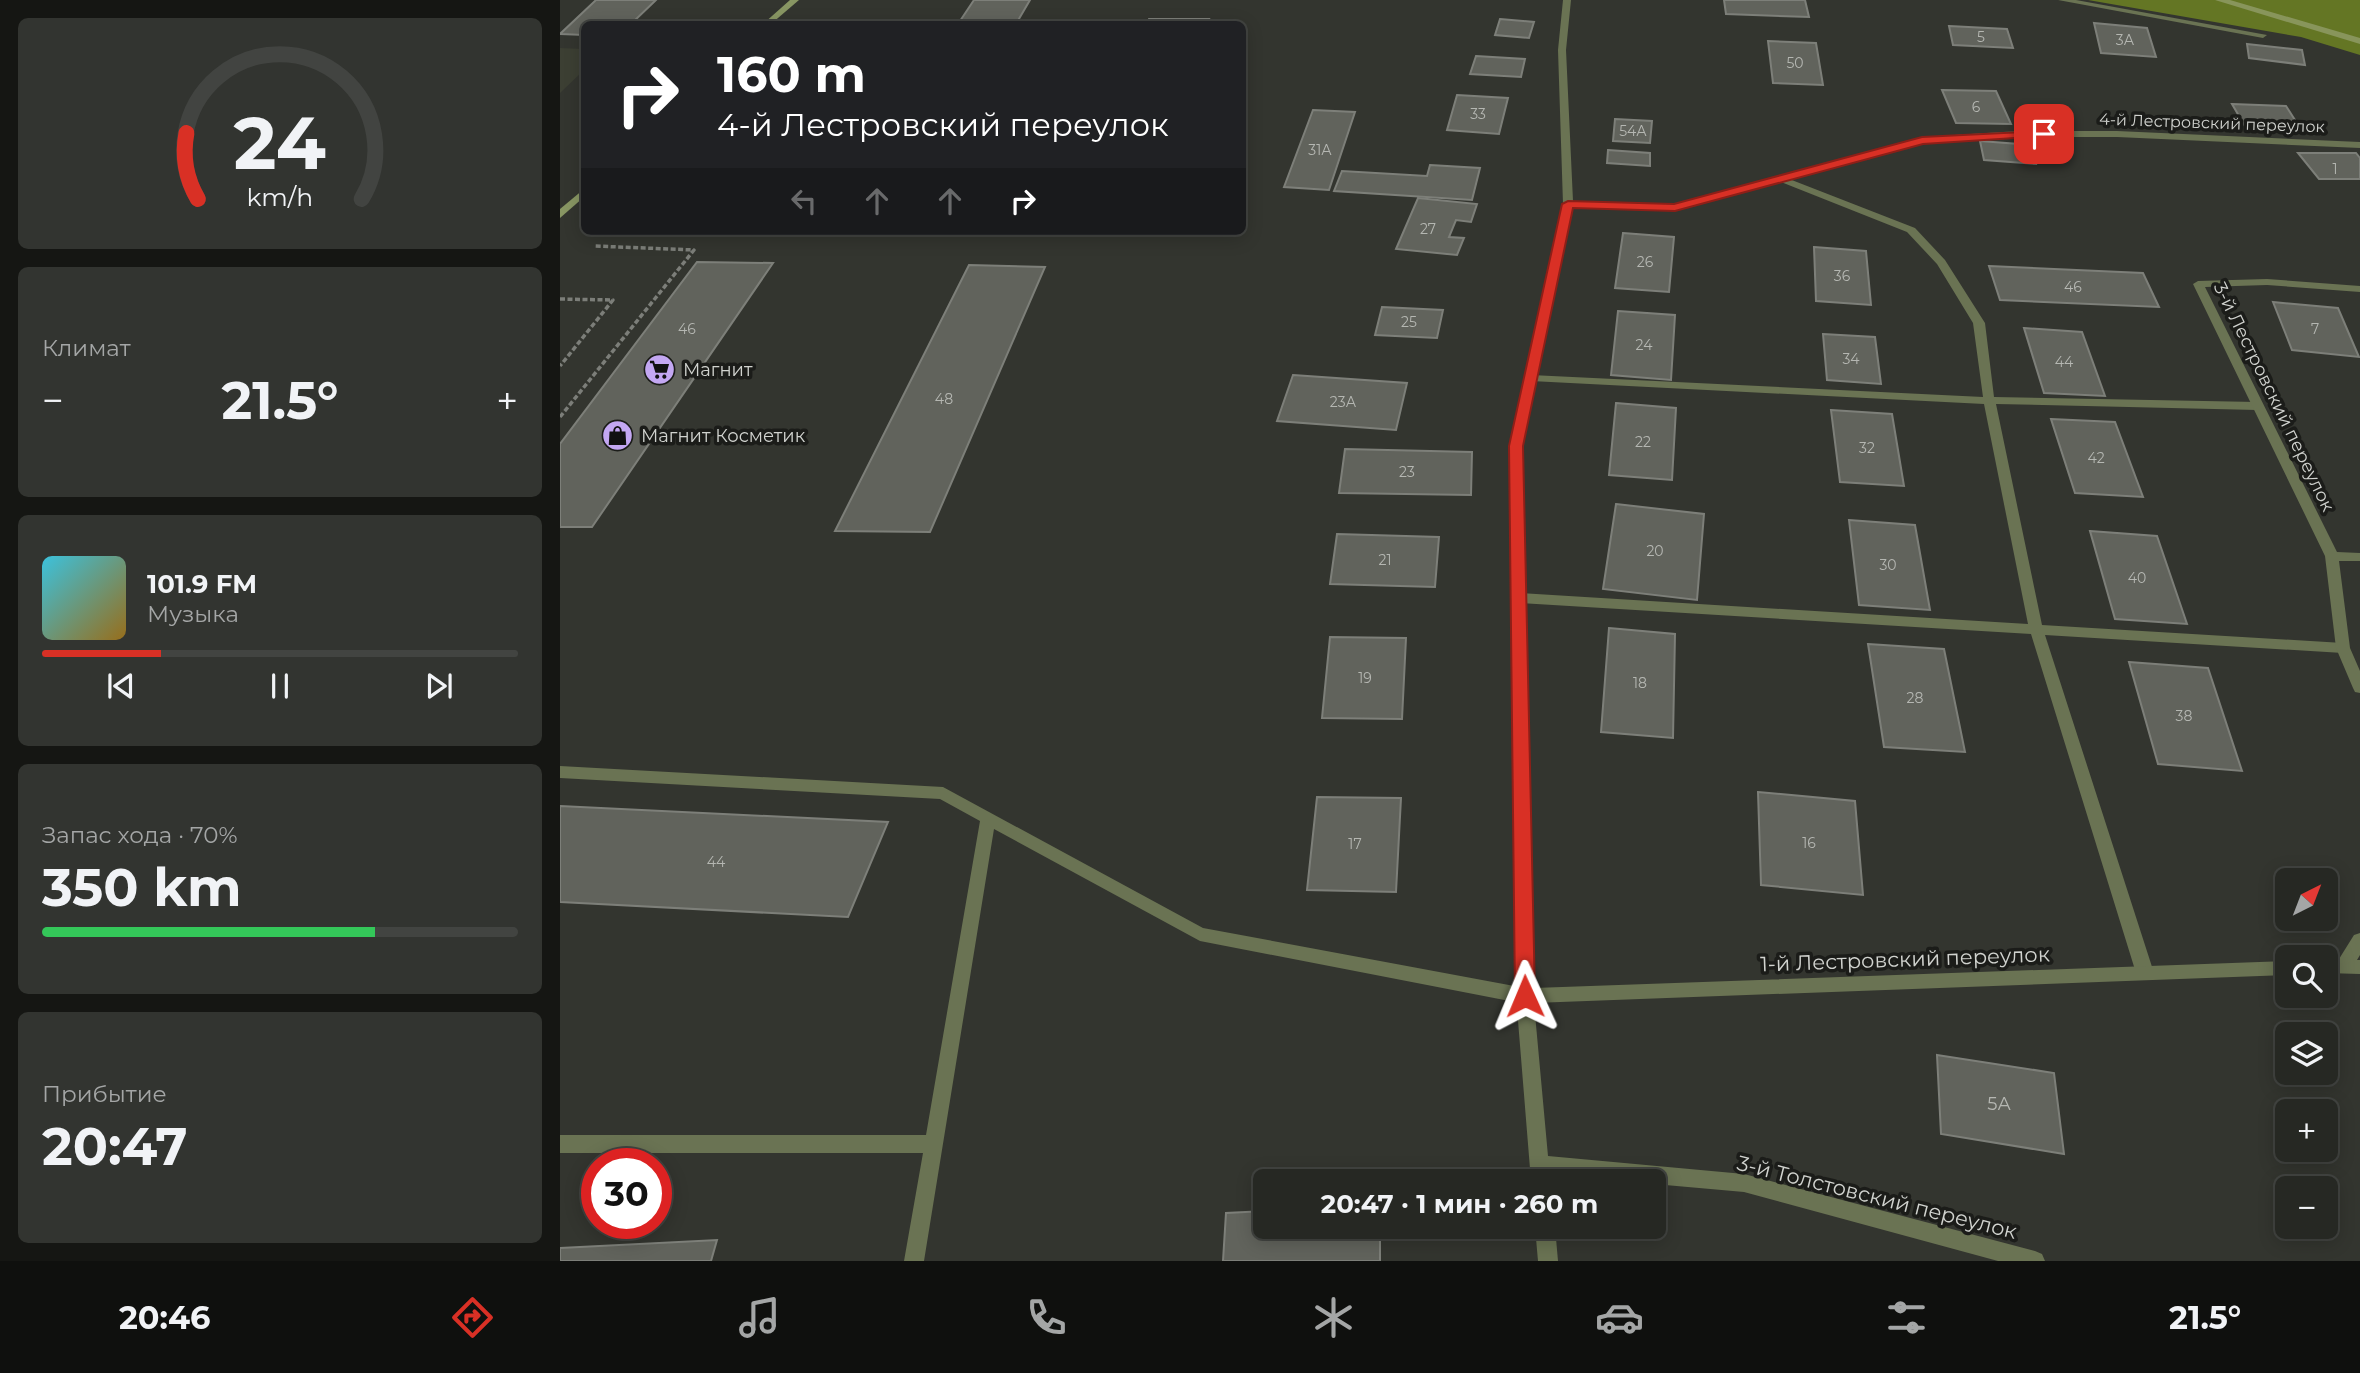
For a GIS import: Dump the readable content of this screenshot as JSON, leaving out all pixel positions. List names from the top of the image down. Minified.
{"streets":{"street":["4-й Лестровский переулок","3-й Лестровский переулок","1-й Лестровский переулок","3-й Толстовский переулок"]},"places":{"supermarket":["Магнит"],"shop":["Магнит Косметик"]},"house_numbers":["5","3А","50","6","33","54А","31А","1","27","26","36","46","25","46","7","24","34","44","48","23А","22","32","42","23","20","21","30","40","19","18","28","38","16","17","44","5А"],"north":"top right","page":{"turn":["160 m","4-й Лестровский переулок"],"tile":["Климат",["Запас хода · 70%","350 km"],["Прибытие","20:47"]],"heat":["−","21.5°","+"],"song":["101.9 FM","Музыка"],"map_buttons":["+","−"],"limit":"30","trip":"20:47 · 1 мин · 260 m","tabs":["20:46","21.5°"],"gauge":["24","km/h"]}}
